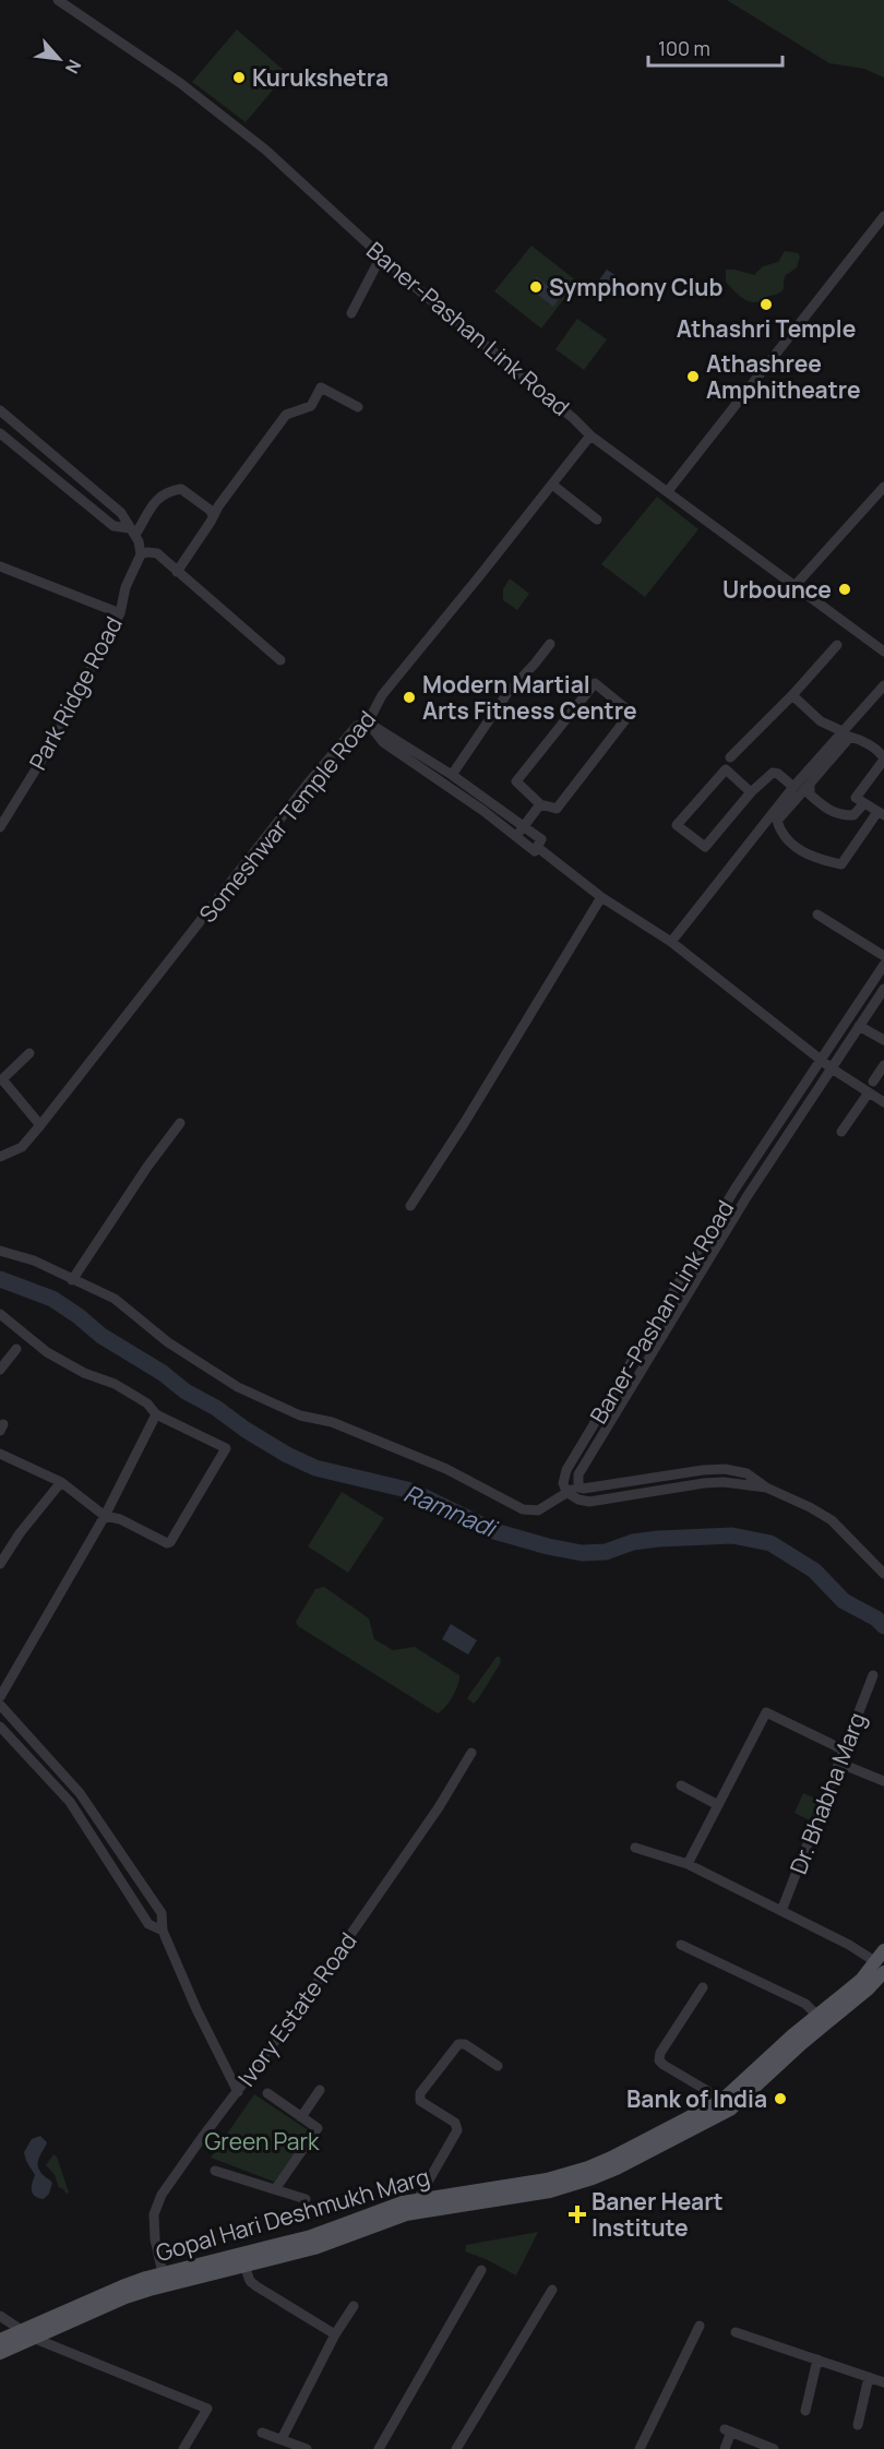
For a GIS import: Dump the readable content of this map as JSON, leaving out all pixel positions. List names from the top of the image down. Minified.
{"streets":{"main road":["Gopal Hari Deshmukh Marg"],"street":["Baner-Pashan Link Road","Park Ridge Road","Someshwar Temple Road","Dr. Bhabha Marg","Ivory Estate Road"]},"crossings":[["Baner-Pashan Link Road","Someshwar Temple Road"],["Ivory Estate Road","Gopal Hari Deshmukh Marg"]],"water":["Ramnadi"],"parks":["Green Park"],"places":{"other":["Kurukshetra","Symphony Club","Athashri Temple","Athashree Amphitheatre","Urbounce","Modern Martial Arts Fitness Centre","Bank of India"],"health":["Baner Heart Institute"]},"scale_bar":"100 m","north":"bottom right"}
